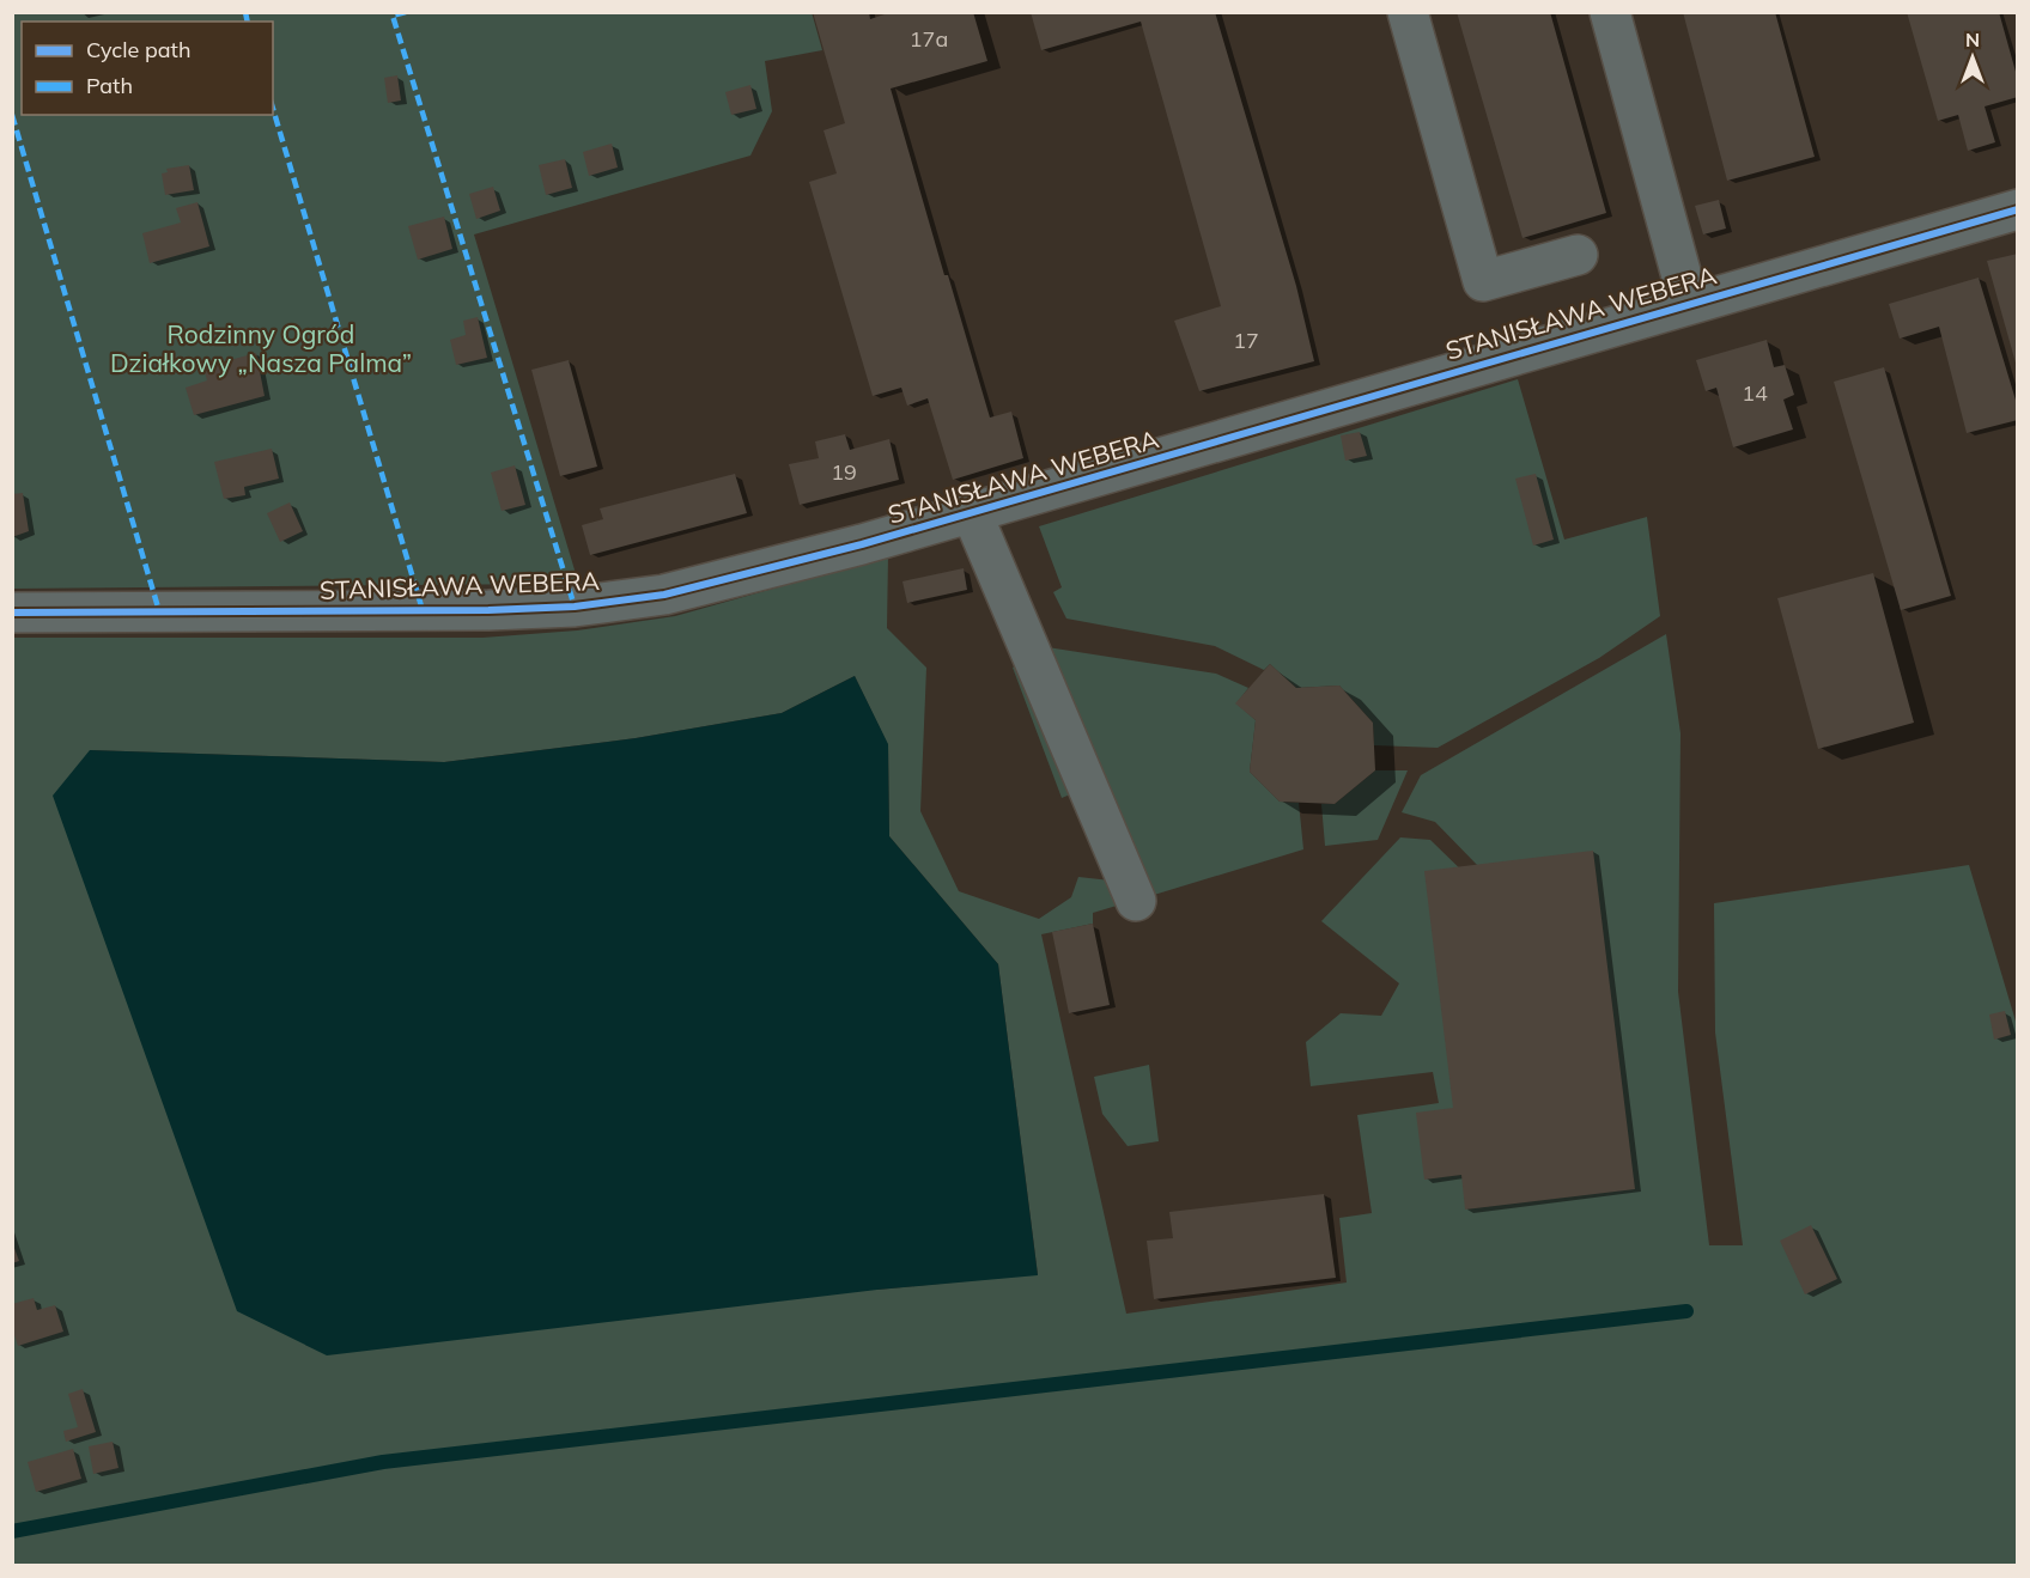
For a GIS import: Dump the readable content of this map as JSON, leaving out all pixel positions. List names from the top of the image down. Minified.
{"streets":{"street":["STANISŁAWA WEBERA"]},"parks":["Rodzinny Ogród Działkowy „Nasza Palma”"],"house_numbers":["17a","17","14","19"],"legend":["Cycle path","Path"],"north":"top"}
